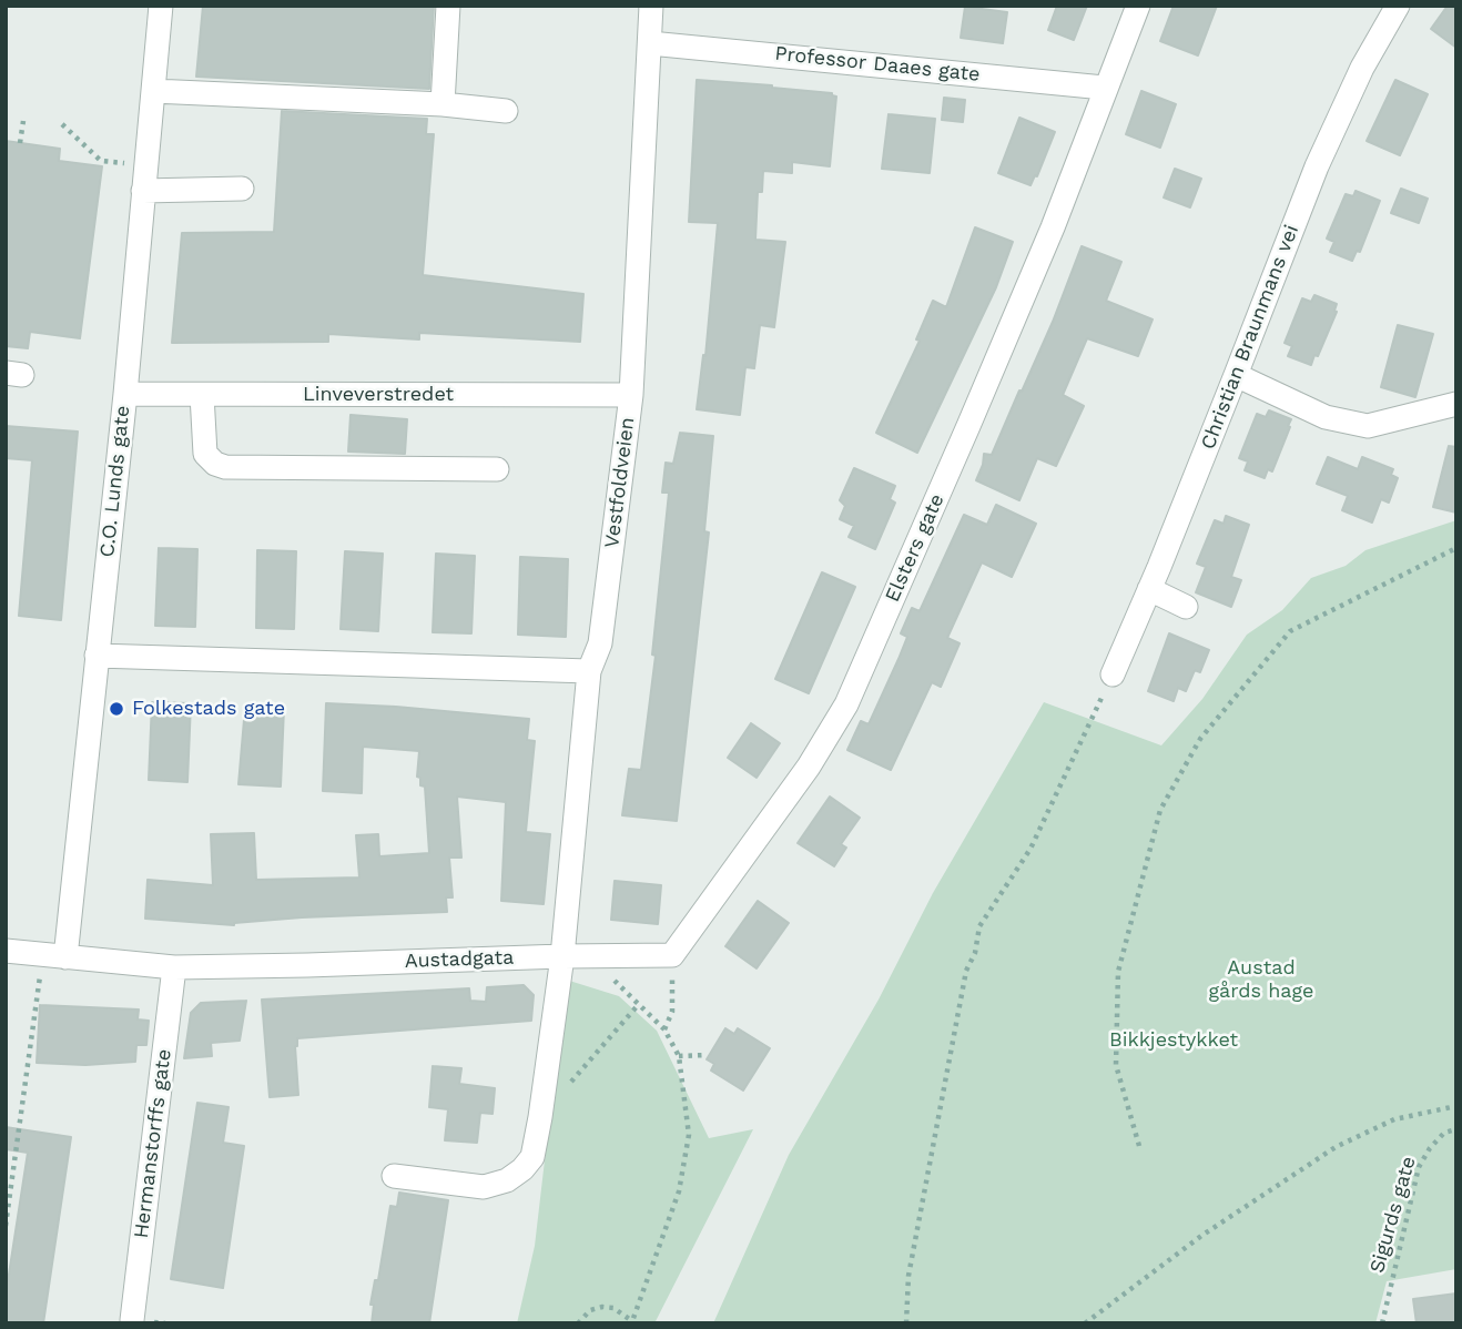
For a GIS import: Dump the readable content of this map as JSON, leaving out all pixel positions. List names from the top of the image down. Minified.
{"streets":{"street":["Professor Daaes gate","Christian Braunmans vei","Linveverstredet","C.O. Lunds gate","Vestfoldveien","Elsters gate","Austadgata","Hermanstorffs gate"],"path":["Sigurds gate"]},"crossings":[["Professor Daaes gate","Vestfoldveien"],["Professor Daaes gate","Elsters gate"],["Linveverstredet","C.O. Lunds gate"],["Linveverstredet","Vestfoldveien"],["C.O. Lunds gate","Austadgata"],["Vestfoldveien","Austadgata"],["Austadgata","Hermanstorffs gate"]],"parks":["Austad gårds hage","Bikkjestykket"],"places":["Folkestads gate"]}
